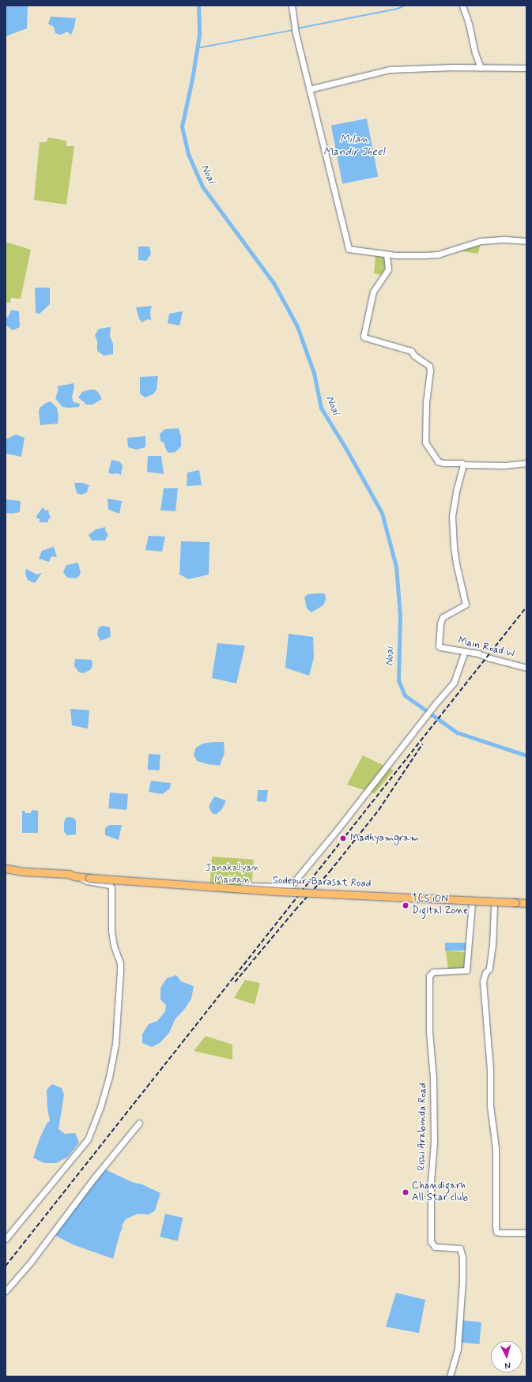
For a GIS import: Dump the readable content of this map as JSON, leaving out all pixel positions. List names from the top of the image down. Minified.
{"streets":{"main road":["Sodepur-Barasat Road"],"street":["Main Road W","Rishi Arabinda Road"]},"water":["Milan Mandir Jheel","Noai"],"parks":["Janakalyan Maidan"],"places":["Madhyamgram","TCS iON Digital Zone","Chandigarh All Star club"],"north":"bottom"}
